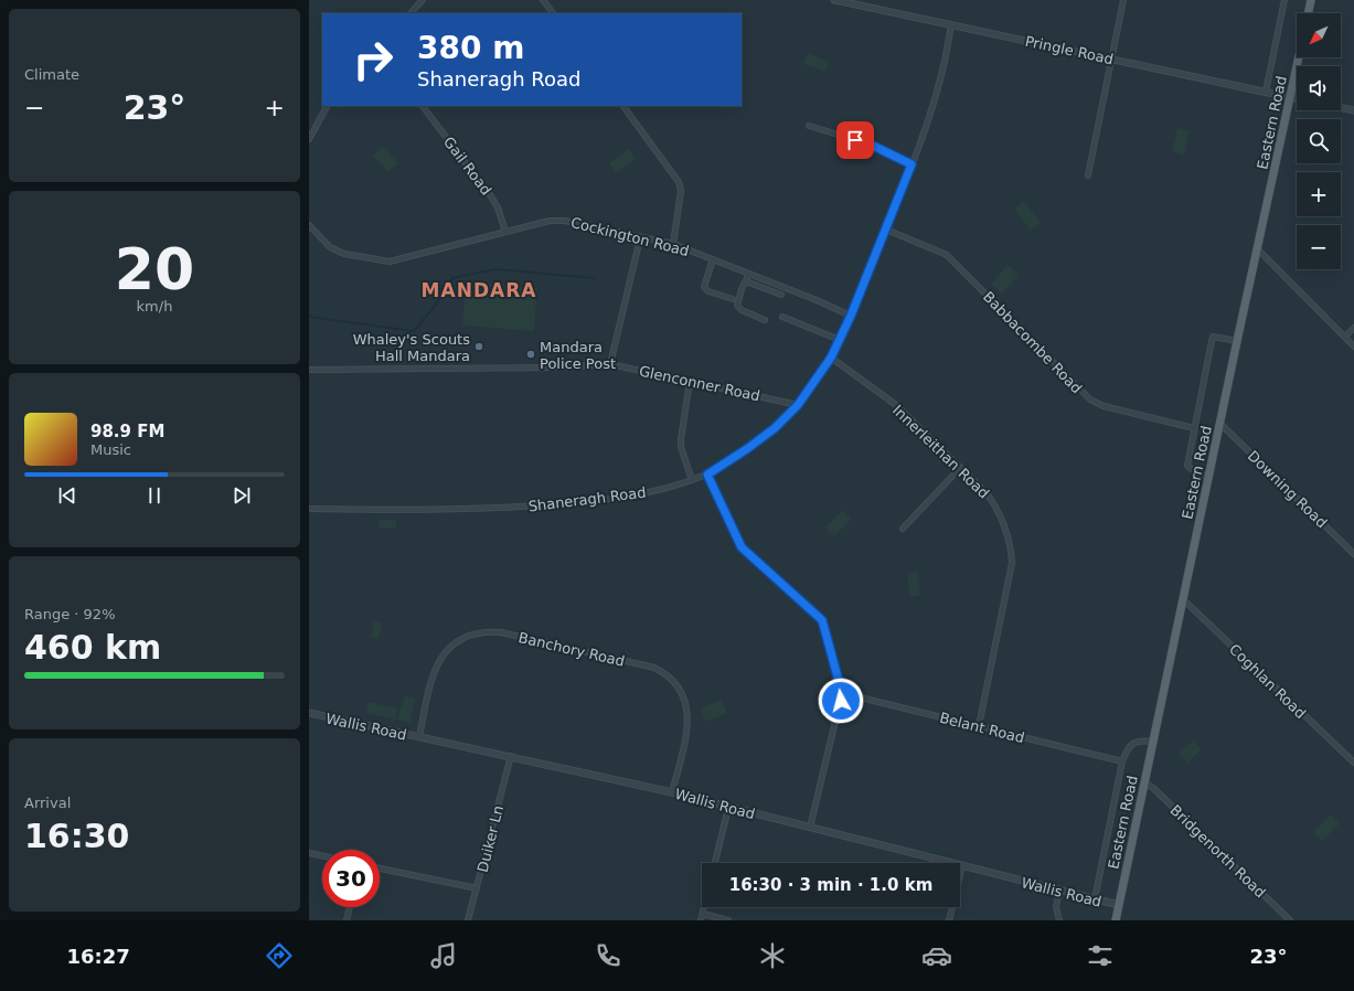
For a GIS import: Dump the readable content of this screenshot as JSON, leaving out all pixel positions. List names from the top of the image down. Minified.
{"streets":{"main road":["Eastern Road"],"street":["Pringle Road","Gail Road","Cockington Road","Babbacombe Road","Glenconner Road","Innerleithan Road","Downing Road","Shaneragh Road","Banchory Road","Coghlan Road","Wallis Road","Belant Road","Duiker Ln","Bridgenorth Road"]},"crossings":[["Pringle Road","Eastern Road"],["Pringle Road","Shaneragh Road"],["Eastern Road","Downing Road"],["Eastern Road","Coghlan Road"],["Eastern Road","Wallis Road"],["Eastern Road","Bridgenorth Road"],["Gail Road","Cockington Road"],["Cockington Road","Shaneragh Road"],["Babbacombe Road","Shaneragh Road"],["Glenconner Road","Shaneragh Road"],["Innerleithan Road","Shaneragh Road"],["Innerleithan Road","Belant Road"],["Banchory Road","Wallis Road"],["Wallis Road","Duiker Ln"]],"districts":["MANDARA"],"places":["Whaley's Scouts Hall Mandara","Mandara Police Post"],"north":"bottom left","page":{"tile":["Climate",["20","km/h"],["Range · 92%","460 km"],["Arrival","16:30"]],"map_buttons":["+","−"],"turn":["380 m","Shaneragh Road"],"heat":["−","23°","+"],"song":["98.9 FM","Music"],"limit":"30","trip":"16:30 · 3 min · 1.0 km","tabs":["16:27","23°"]}}
